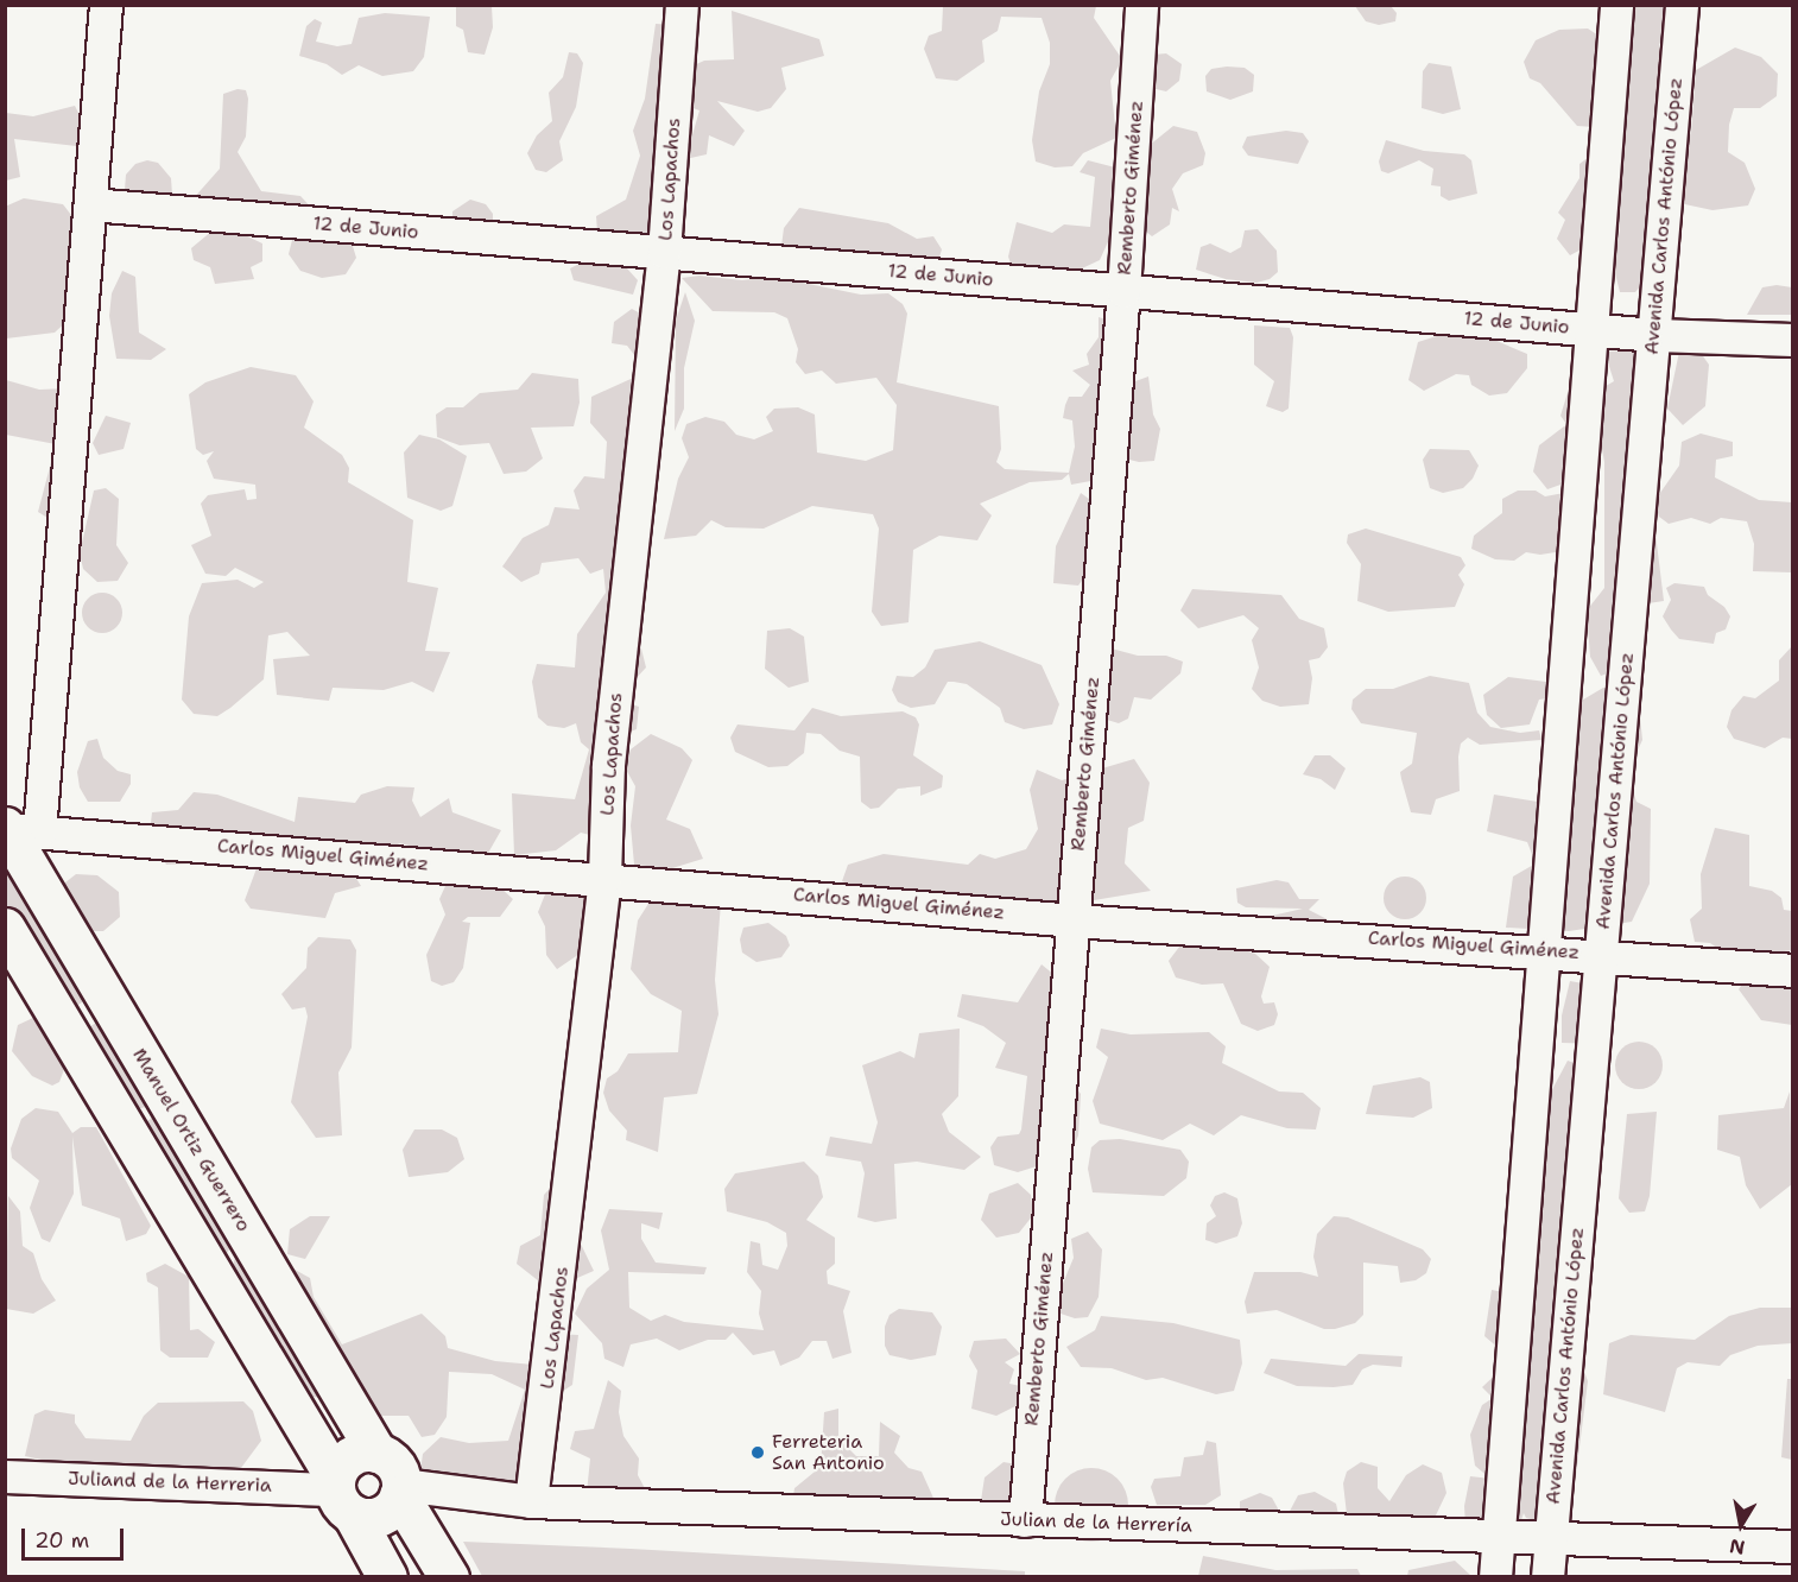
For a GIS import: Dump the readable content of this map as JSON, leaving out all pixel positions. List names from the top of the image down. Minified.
{"streets":{"street":["Los Lapachos","Remberto Giménez","Avenida Carlos António López","12 de Junio","Carlos Miguel Giménez","Manuel Ortiz Guerrero","Juliand de la Herreria","Julian de la Herrería"]},"crossings":[["Los Lapachos","12 de Junio"],["Los Lapachos","Carlos Miguel Giménez"],["Los Lapachos","Julian de la Herrería"],["Remberto Giménez","12 de Junio"],["Remberto Giménez","Carlos Miguel Giménez"],["Remberto Giménez","Julian de la Herrería"],["Avenida Carlos António López","12 de Junio"],["Avenida Carlos António López","Carlos Miguel Giménez"],["Avenida Carlos António López","Julian de la Herrería"],["Carlos Miguel Giménez","Manuel Ortiz Guerrero"],["Manuel Ortiz Guerrero","Juliand de la Herreria"],["Manuel Ortiz Guerrero","Julian de la Herrería"],["Juliand de la Herreria","Julian de la Herrería"]],"places":["Ferreteria San Antonio"],"scale_bar":"20 m","north":"bottom"}
